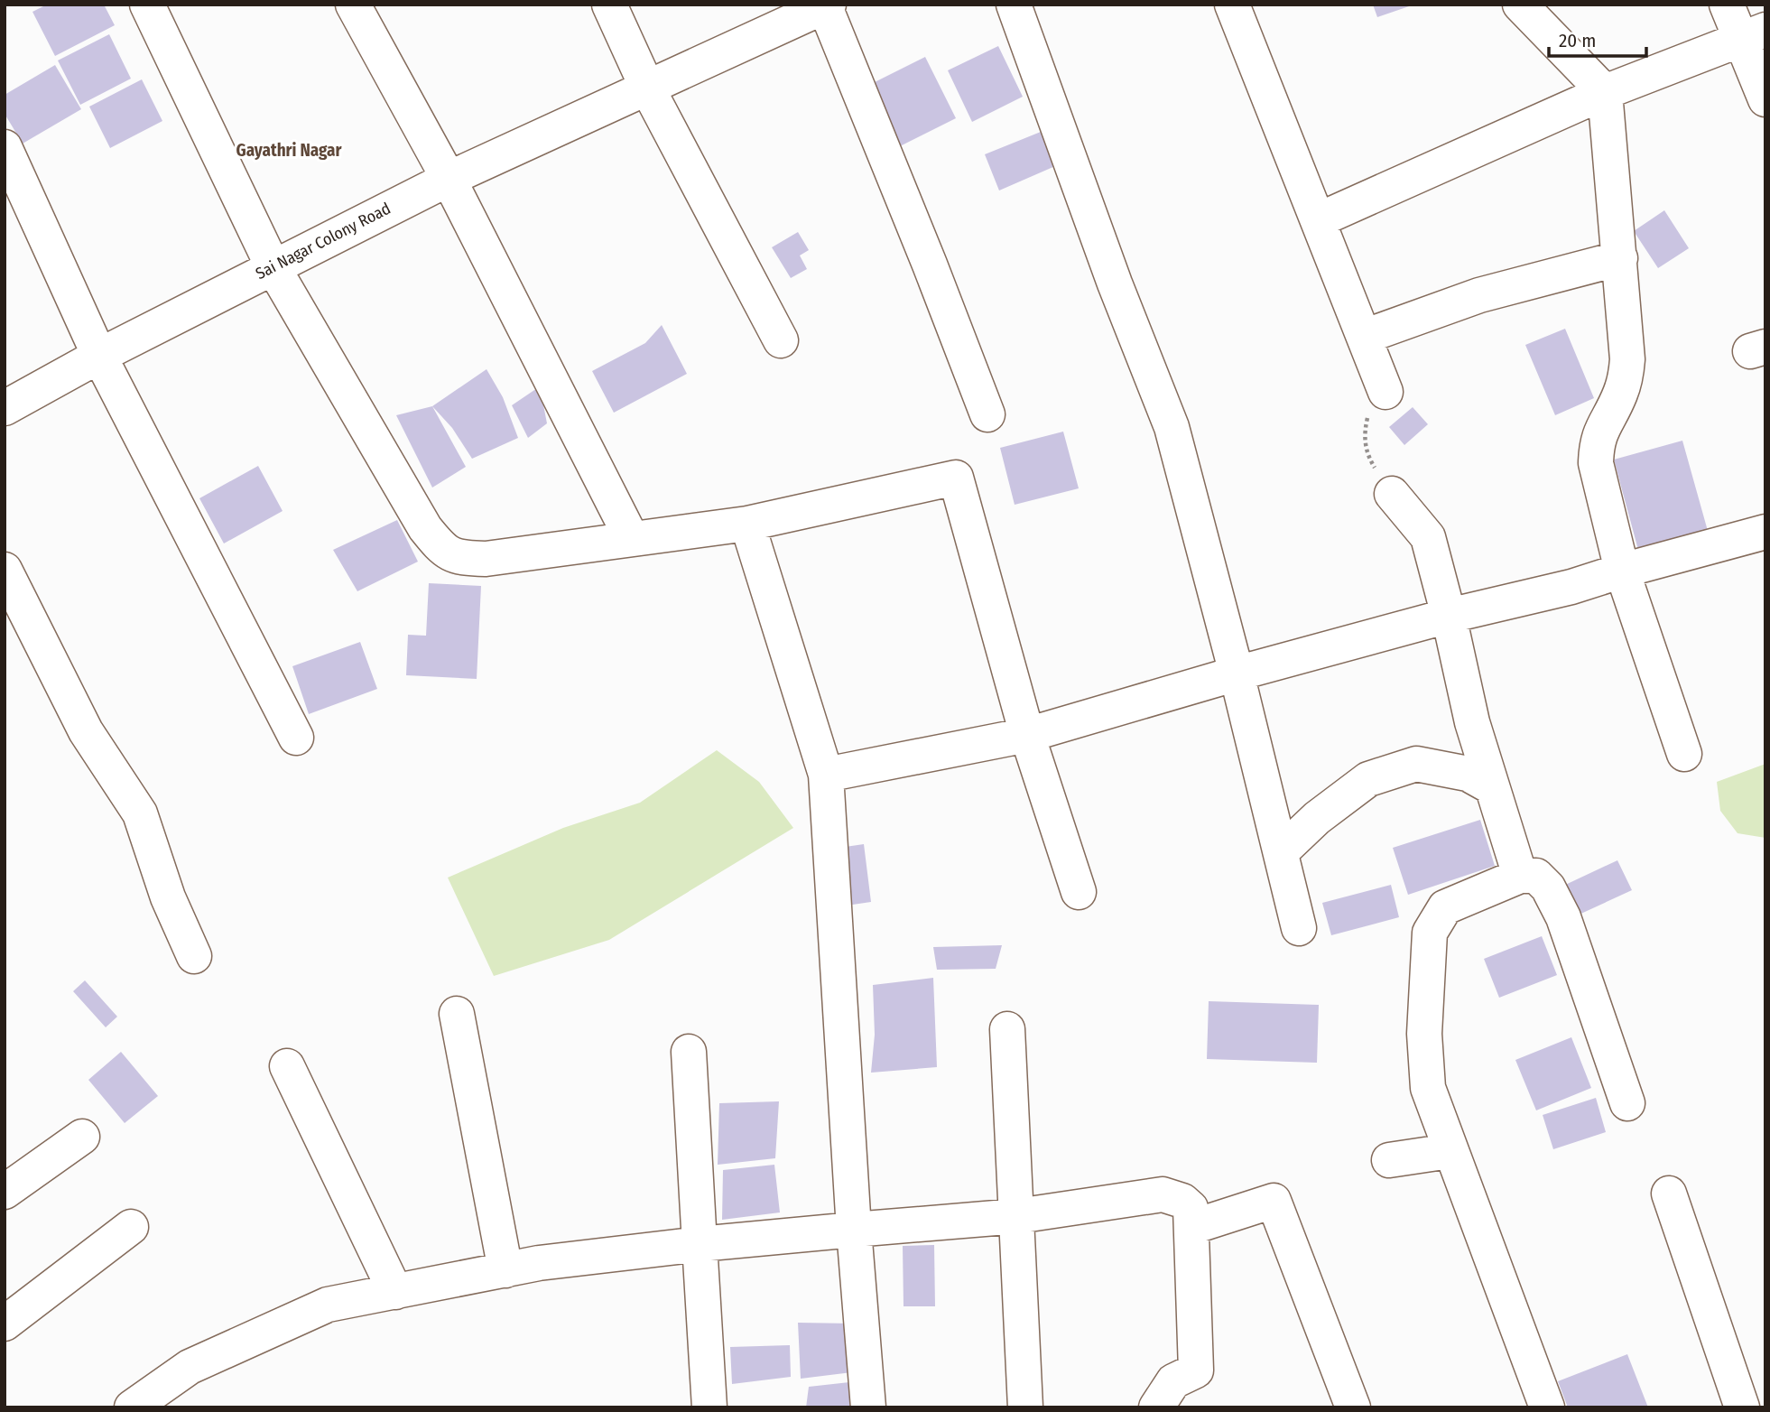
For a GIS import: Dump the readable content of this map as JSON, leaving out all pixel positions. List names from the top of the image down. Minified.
{"streets":{"street":["Sai Nagar Colony Road"]},"districts":["Gayathri Nagar"],"scale_bar":"20 m"}
